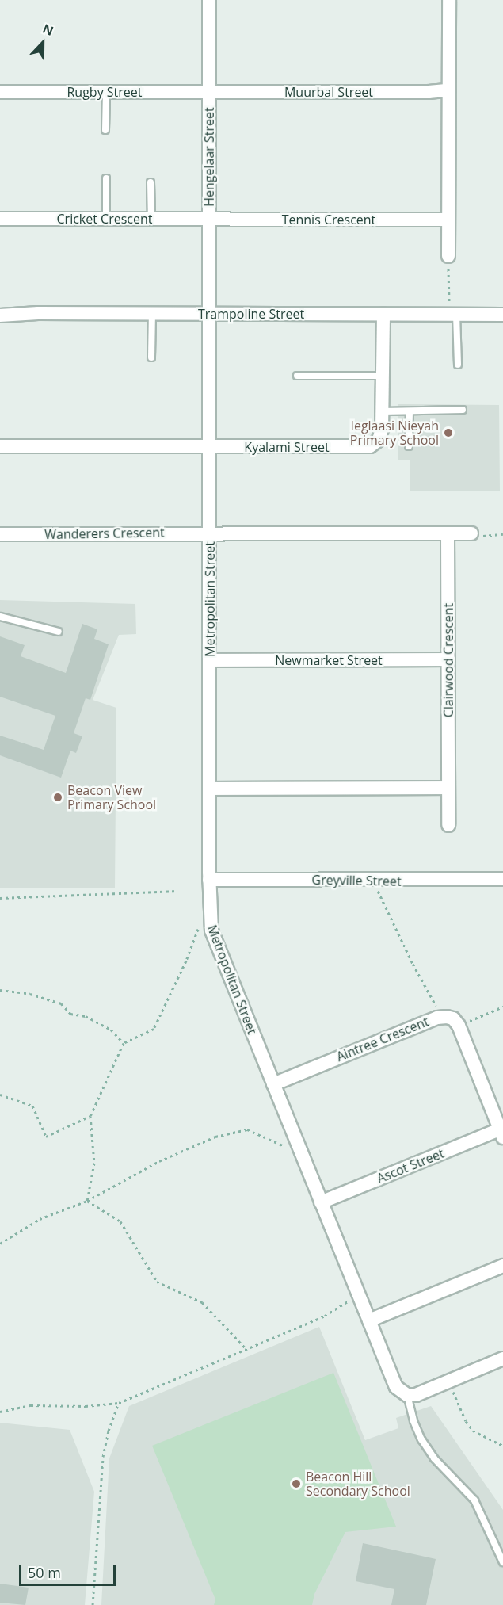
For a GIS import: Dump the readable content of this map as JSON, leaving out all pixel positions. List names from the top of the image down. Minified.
{"streets":{"street":["Rugby Street","Muurbal Street","Hengelaar Street","Cricket Crescent","Tennis Crescent","Trampoline Street","Kyalami Street","Wanderers Crescent","Metropolitan Street","Newmarket Street","Clairwood Crescent","Greyville Street","Aintree Crescent","Ascot Street"]},"crossings":[["Rugby Street","Muurbal Street"],["Rugby Street","Hengelaar Street"],["Muurbal Street","Hengelaar Street"],["Hengelaar Street","Cricket Crescent"],["Hengelaar Street","Tennis Crescent"],["Hengelaar Street","Trampoline Street"],["Hengelaar Street","Metropolitan Street"],["Cricket Crescent","Tennis Crescent"],["Trampoline Street","Kyalami Street"],["Trampoline Street","Metropolitan Street"],["Kyalami Street","Metropolitan Street"],["Wanderers Crescent","Metropolitan Street"],["Metropolitan Street","Newmarket Street"],["Metropolitan Street","Greyville Street"],["Metropolitan Street","Aintree Crescent"],["Metropolitan Street","Ascot Street"],["Newmarket Street","Clairwood Crescent"],["Aintree Crescent","Ascot Street"]],"places":["Ieglaasi Nieyah Primary School","Beacon View Primary School","Beacon Hill Secondary School"],"scale_bar":"50 m","north":"top"}
